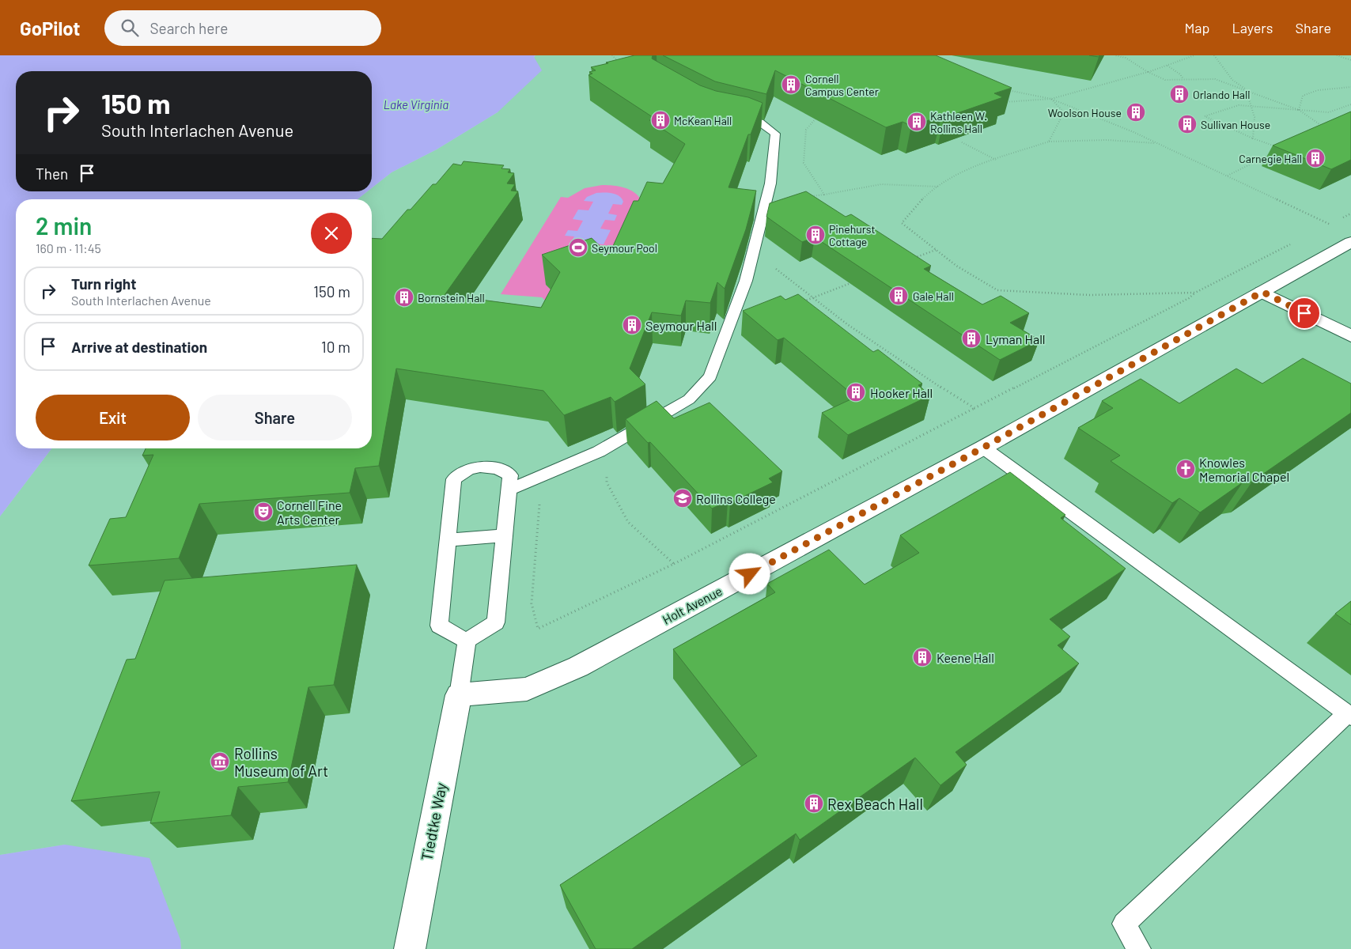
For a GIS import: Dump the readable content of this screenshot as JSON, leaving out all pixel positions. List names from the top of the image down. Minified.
{"streets":{"street":["Holt Avenue","Tiedtke Way"]},"crossings":[["Holt Avenue","Tiedtke Way"]],"water":["Lake Virginia"],"places":{"building":["Cornell Campus Center","Orlando Hall","Woolson House","McKean Hall","Kathleen W. Rollins Hall","Sullivan House","Carnegie Hall","Pinehurst Cottage","Gale Hall","Bornstein Hall","Seymour Hall","Lyman Hall","Hooker Hall","Keene Hall","Rex Beach Hall"],"sports":["Seymour Pool"],"church":["Knowles Memorial Chapel"],"school or university":["Rollins College"],"theatre":["Cornell Fine Arts Center"],"museum":["Rollins Museum of Art"]},"page":{"header":"GoPilot","search":"Search here","nav":["Map","Layers","Share"],"turn":["150 m","South Interlachen Avenue"],"then":"Then","heading":["2 min","160 m · 11:45"],"list":[{"name":"Turn right","note":"South Interlachen Avenue","value":"150 m"},{"name":"Arrive at destination","value":"10 m"}],"buttons":["Exit","Share"]}}
